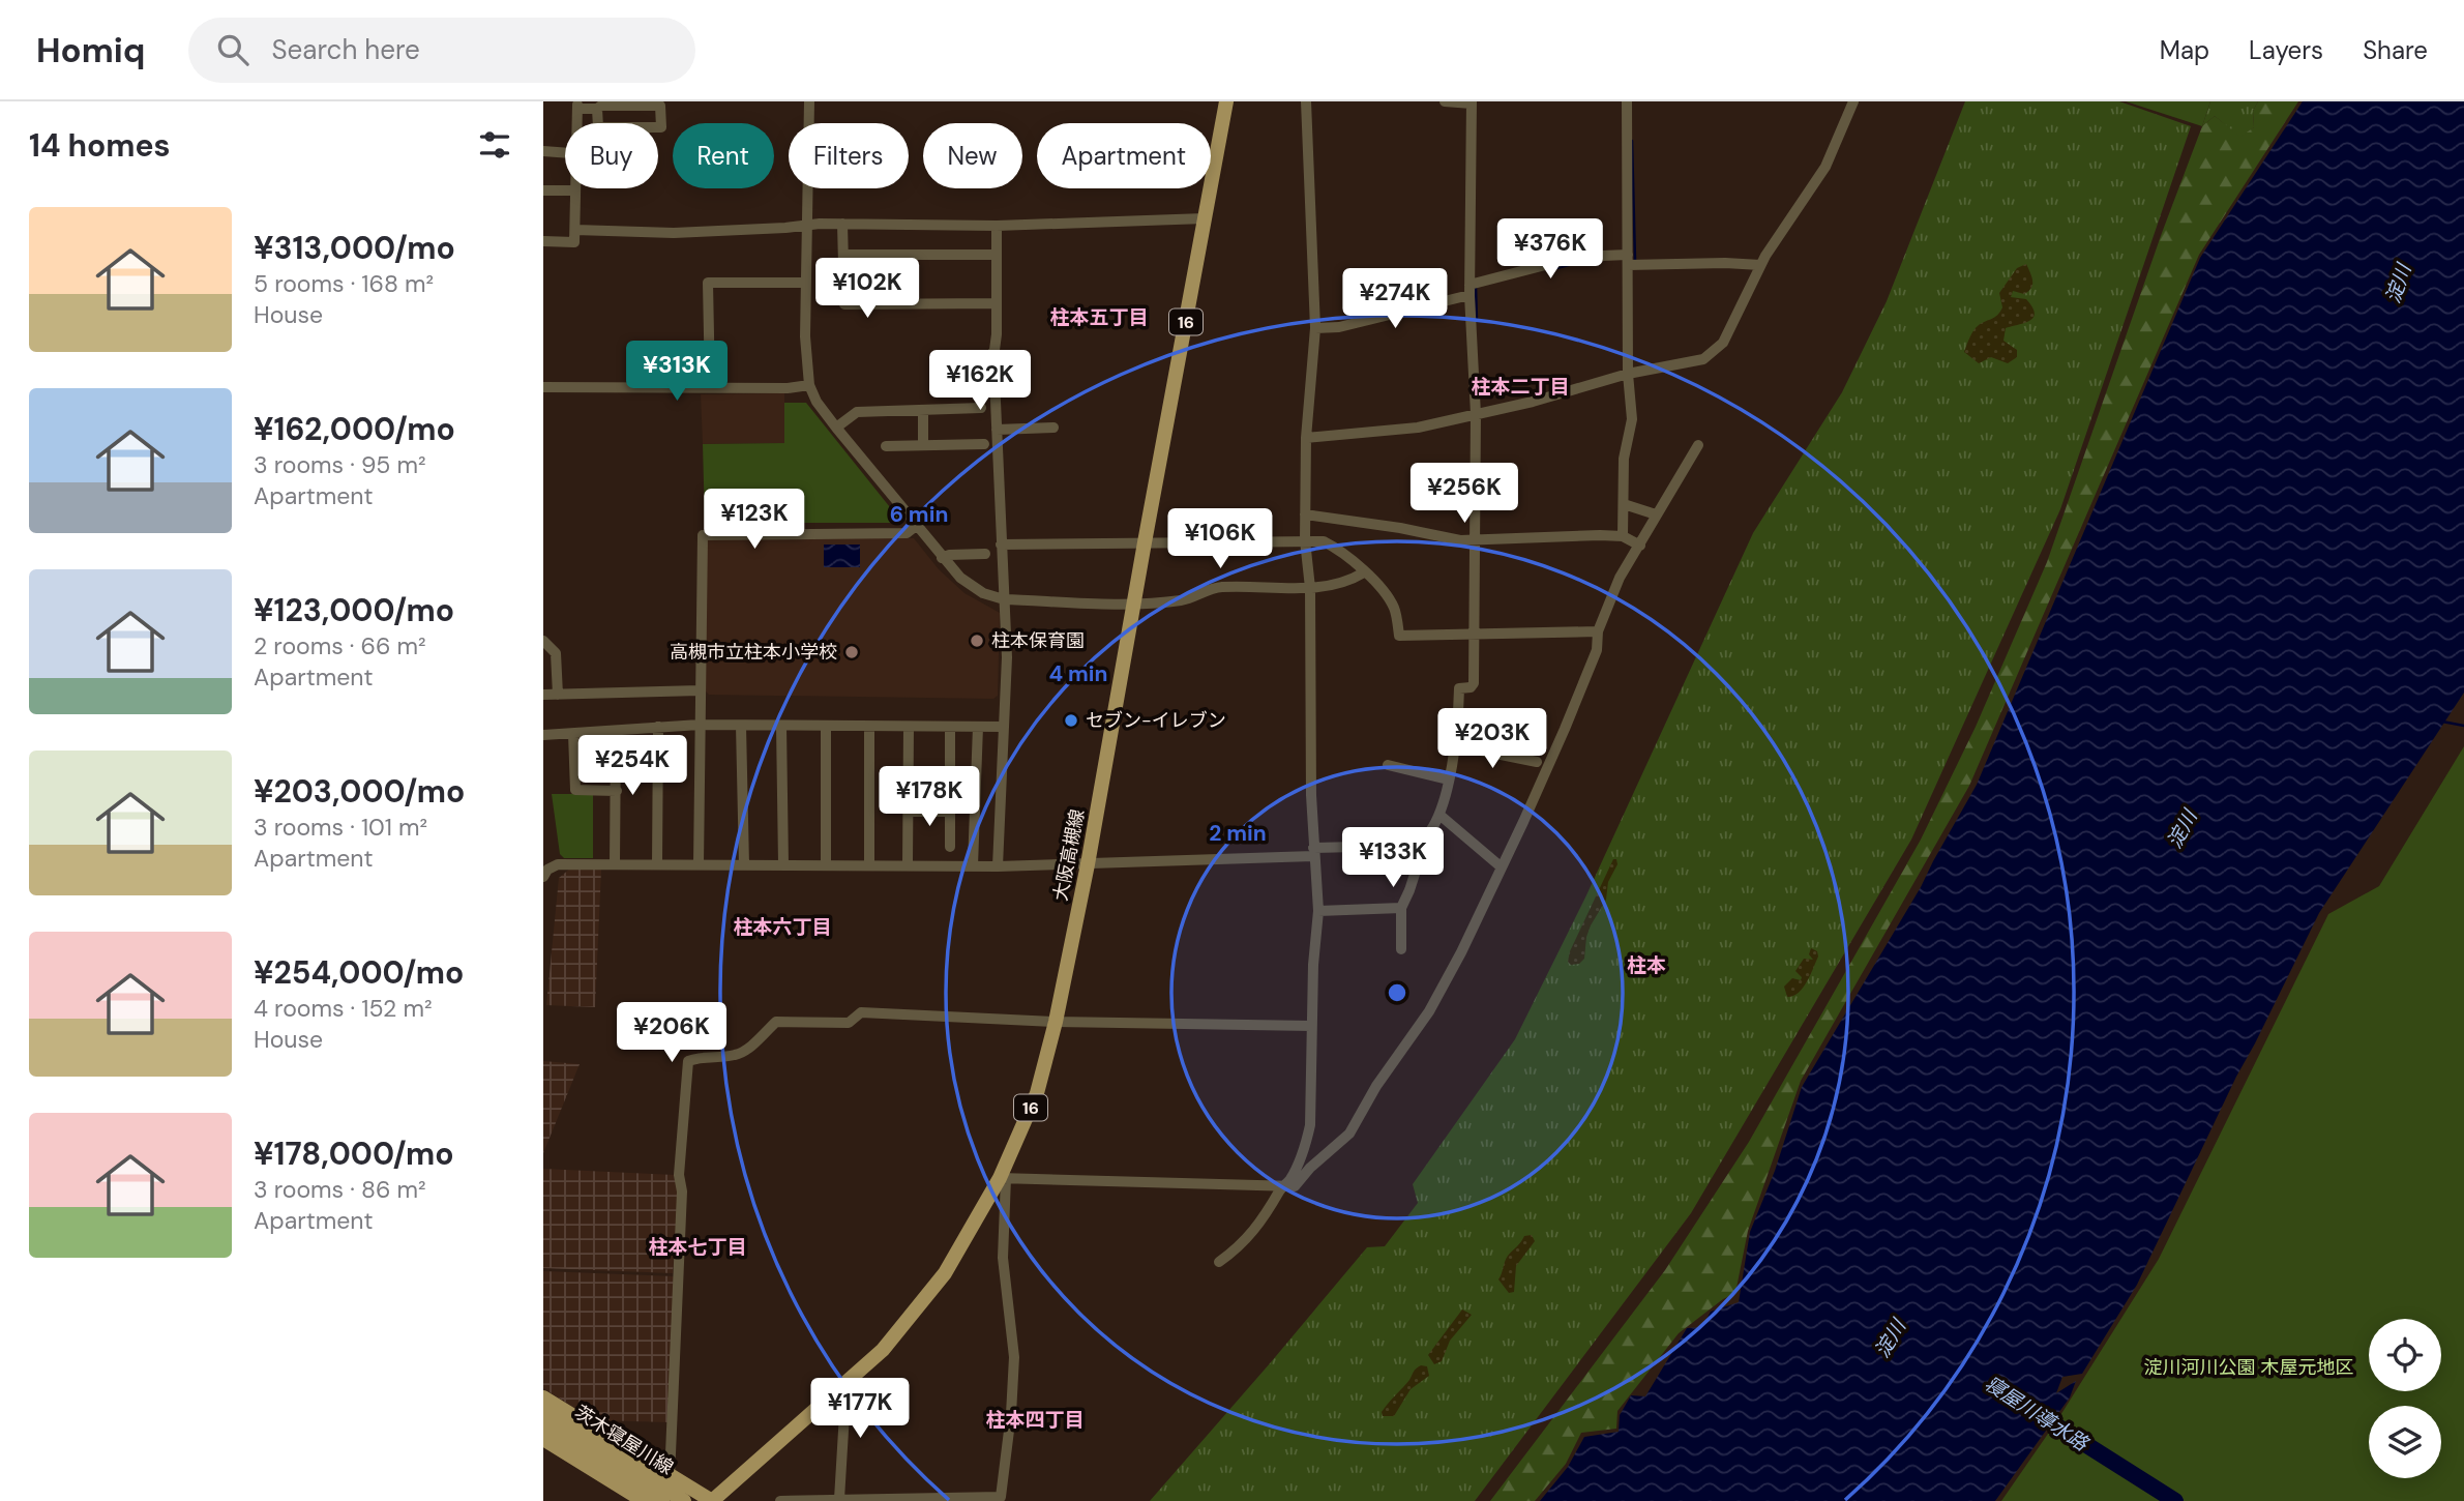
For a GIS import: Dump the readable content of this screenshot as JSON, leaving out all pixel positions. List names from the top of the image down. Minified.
{"streets":{"main road":["16","大阪高槻線","茨木寝屋川線"]},"districts":["柱本五丁目","柱本二丁目","柱本六丁目","柱本","柱本七丁目","柱本四丁目"],"water":["淀川","寝屋川導水路"],"parks":["淀川河川公園 木屋元地区"],"places":["柱本保育園","高槻市立柱本小学校","セブン-イレブン"],"page":{"header":"Homiq","search":"Search here","nav":["Map","Layers","Share"],"heading":"14 homes","chip":["Buy","Rent","Filters","New","Apartment"],"list":[{"name":"¥313,000/mo","note":"5 rooms · 168 m² · House"},{"name":"¥162,000/mo","note":"3 rooms · 95 m² · Apartment"},{"name":"¥123,000/mo","note":"2 rooms · 66 m² · Apartment"},{"name":"¥203,000/mo","note":"3 rooms · 101 m² · Apartment"},{"name":"¥254,000/mo","note":"4 rooms · 152 m² · House"},{"name":"¥178,000/mo","note":"3 rooms · 86 m² · Apartment"}],"price":["¥376K","¥102K","¥274K","¥313K","¥162K","¥256K","¥123K","¥106K","¥203K","¥254K","¥178K","¥133K","¥206K","¥177K"]},"rings":["6 min","4 min","2 min"]}
